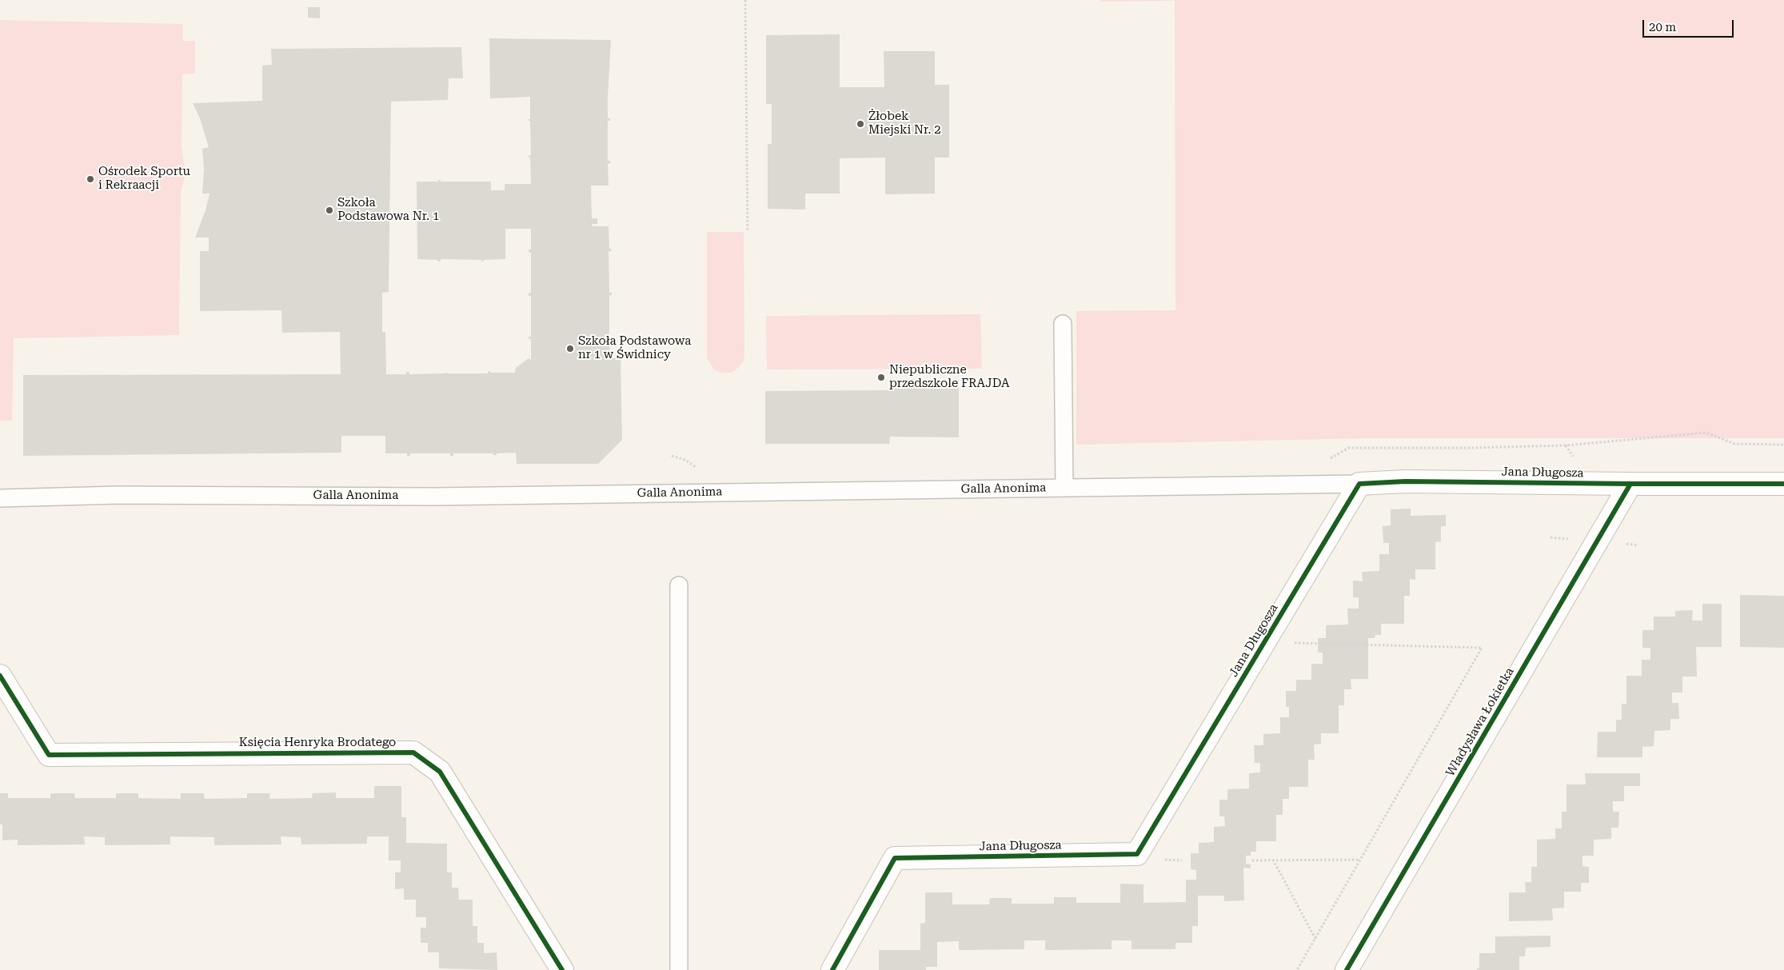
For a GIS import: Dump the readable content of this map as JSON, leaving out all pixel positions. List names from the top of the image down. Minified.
{"streets":{"street":["Jana Długosza","Władysława Łokietka","Księcia Henryka Brodatego"],"lane":["Galla Anonima"]},"crossings":[["Jana Długosza","Galla Anonima"],["Jana Długosza","Władysława Łokietka"]],"places":["Żłobek Miejski Nr. 2","Ośrodek Sportu i Rekraacji","Szkoła Podstawowa Nr. 1","Szkoła Podstawowa nr 1 w Świdnicy","Niepubliczne przedszkole FRAJDA"],"scale_bar":"20 m"}
